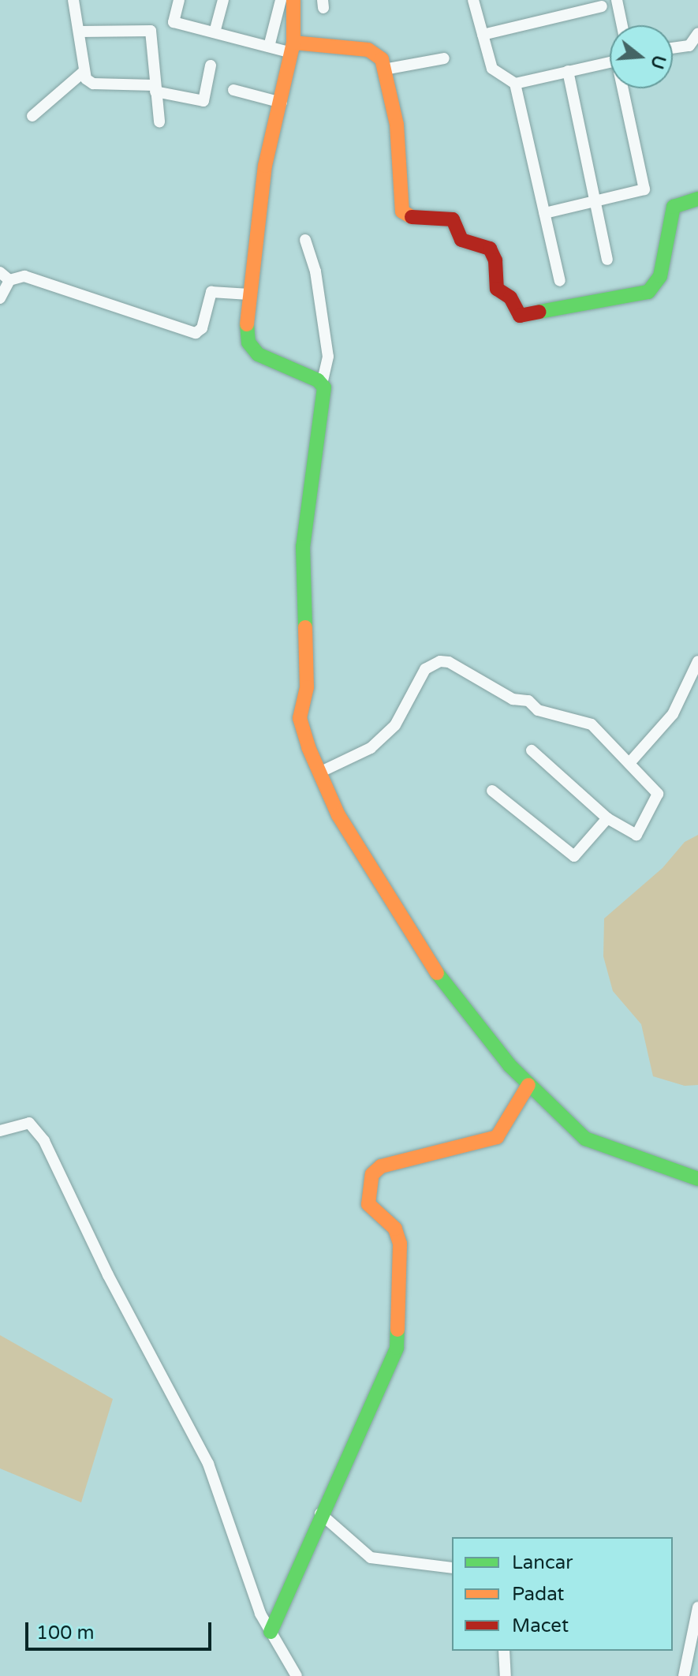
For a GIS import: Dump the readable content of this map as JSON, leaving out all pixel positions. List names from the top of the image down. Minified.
{"legend":["Lancar","Padat","Macet"],"scale_bar":"100 m","north":"right"}
